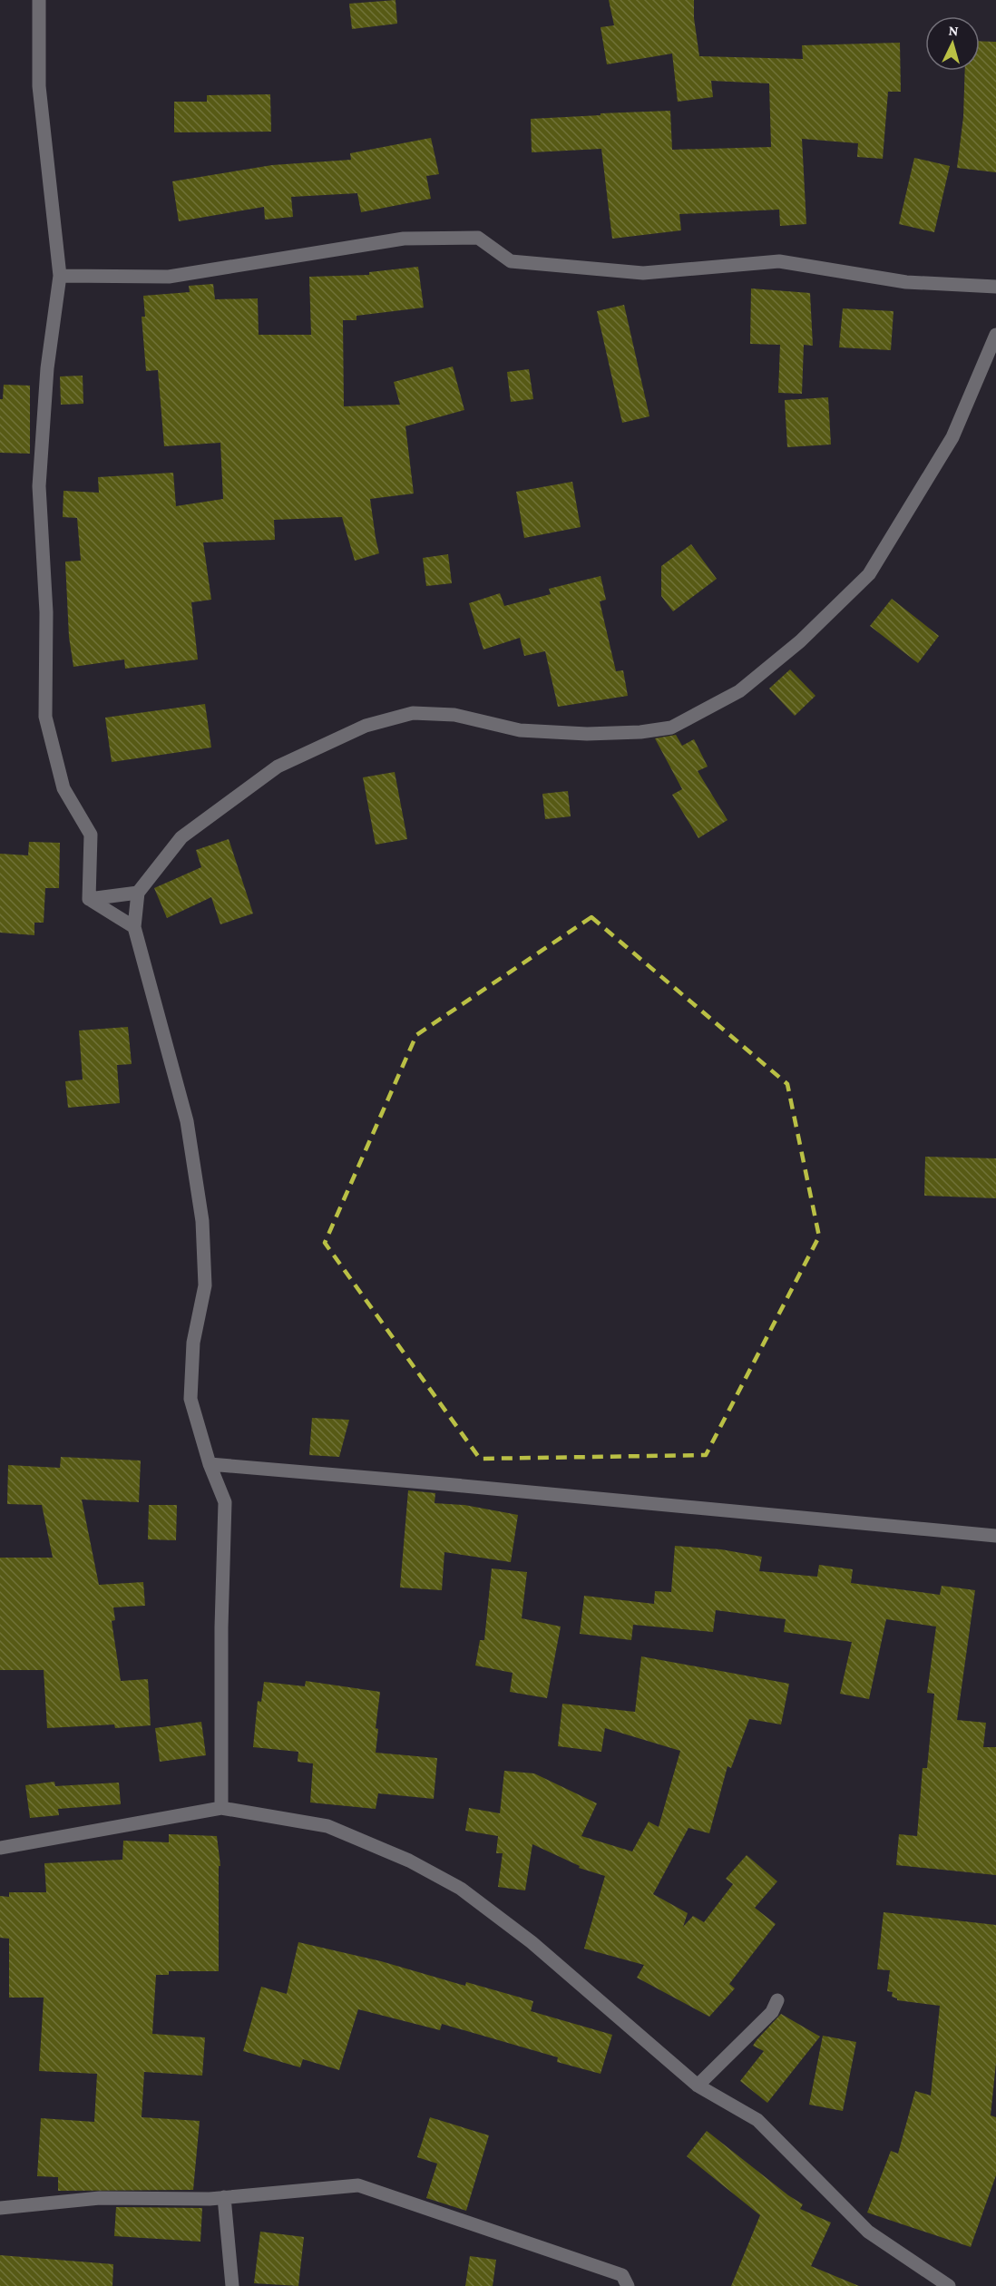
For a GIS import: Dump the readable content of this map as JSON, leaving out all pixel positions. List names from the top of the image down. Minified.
{"north":"top"}
